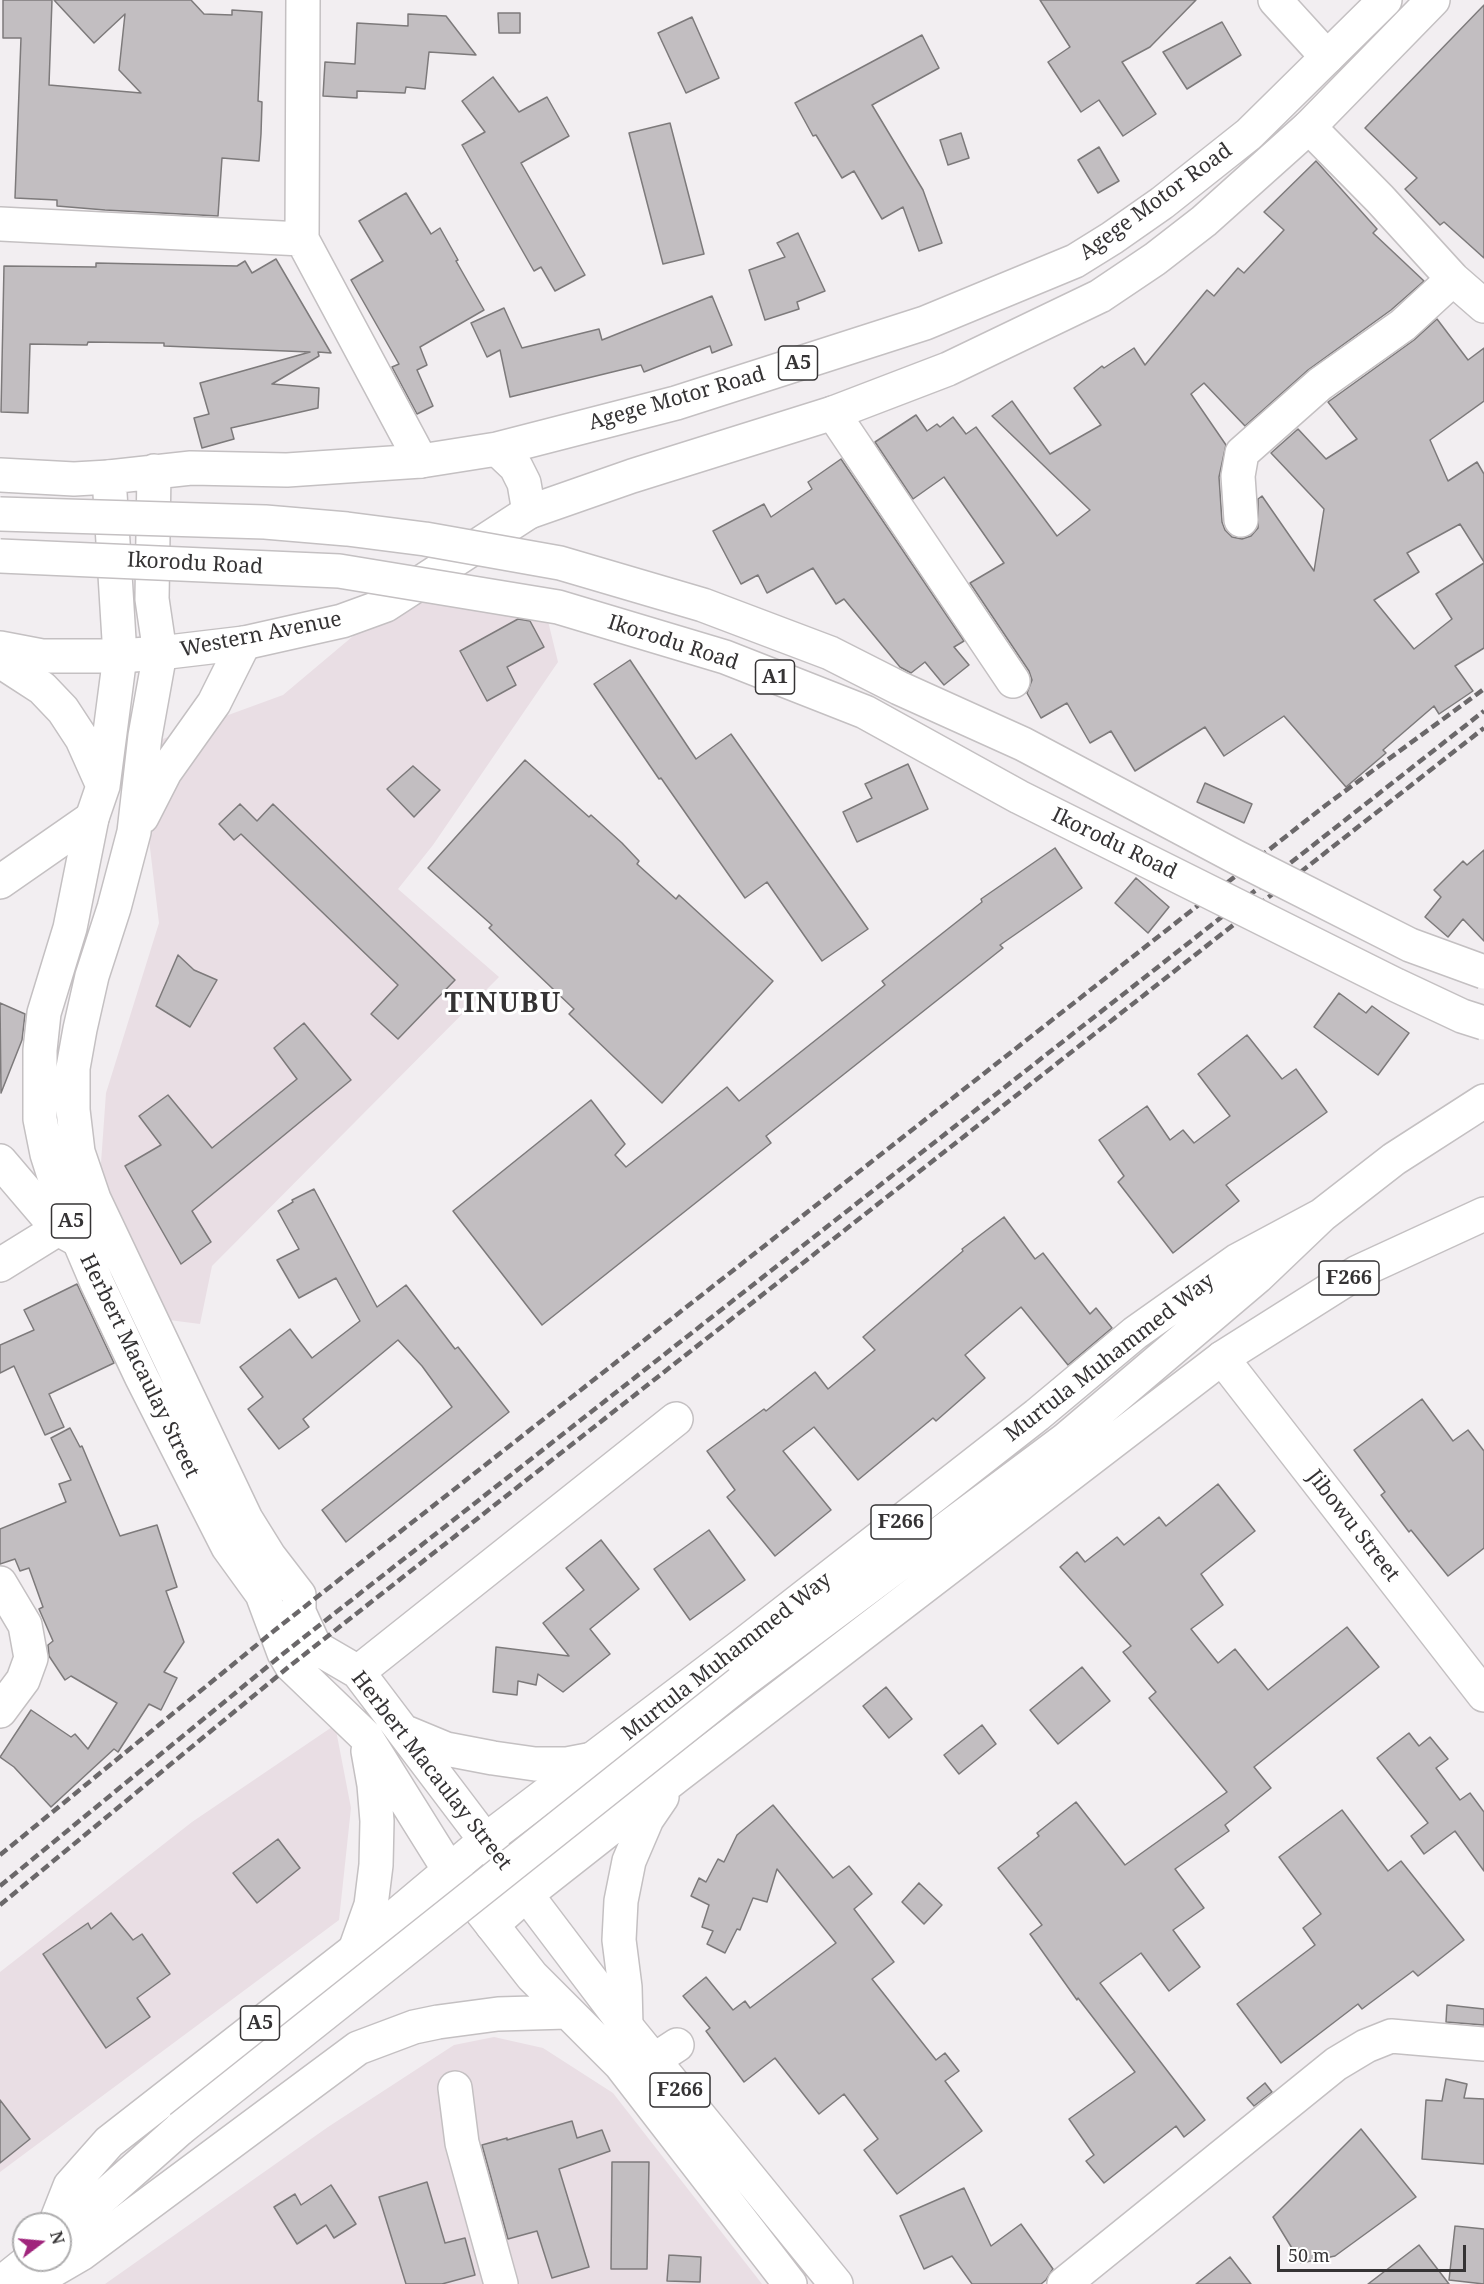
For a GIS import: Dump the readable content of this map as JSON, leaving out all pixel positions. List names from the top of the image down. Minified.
{"streets":{"main road":["Agege Motor Road","A5","Ikorodu Road","Western Avenue","A1","F266","Murtula Muhammed Way","Herbert Macaulay Street","Jibowu Street"]},"crossings":[["Agege Motor Road","Western Avenue"],["Agege Motor Road","Herbert Macaulay Street"],["A5","Murtula Muhammed Way"],["A5","Herbert Macaulay Street"],["Western Avenue","Herbert Macaulay Street"],["F266","Murtula Muhammed Way"],["F266","Herbert Macaulay Street"],["F266","Jibowu Street"],["Murtula Muhammed Way","Herbert Macaulay Street"]],"districts":["TINUBU"],"scale_bar":"50 m","north":"right"}
